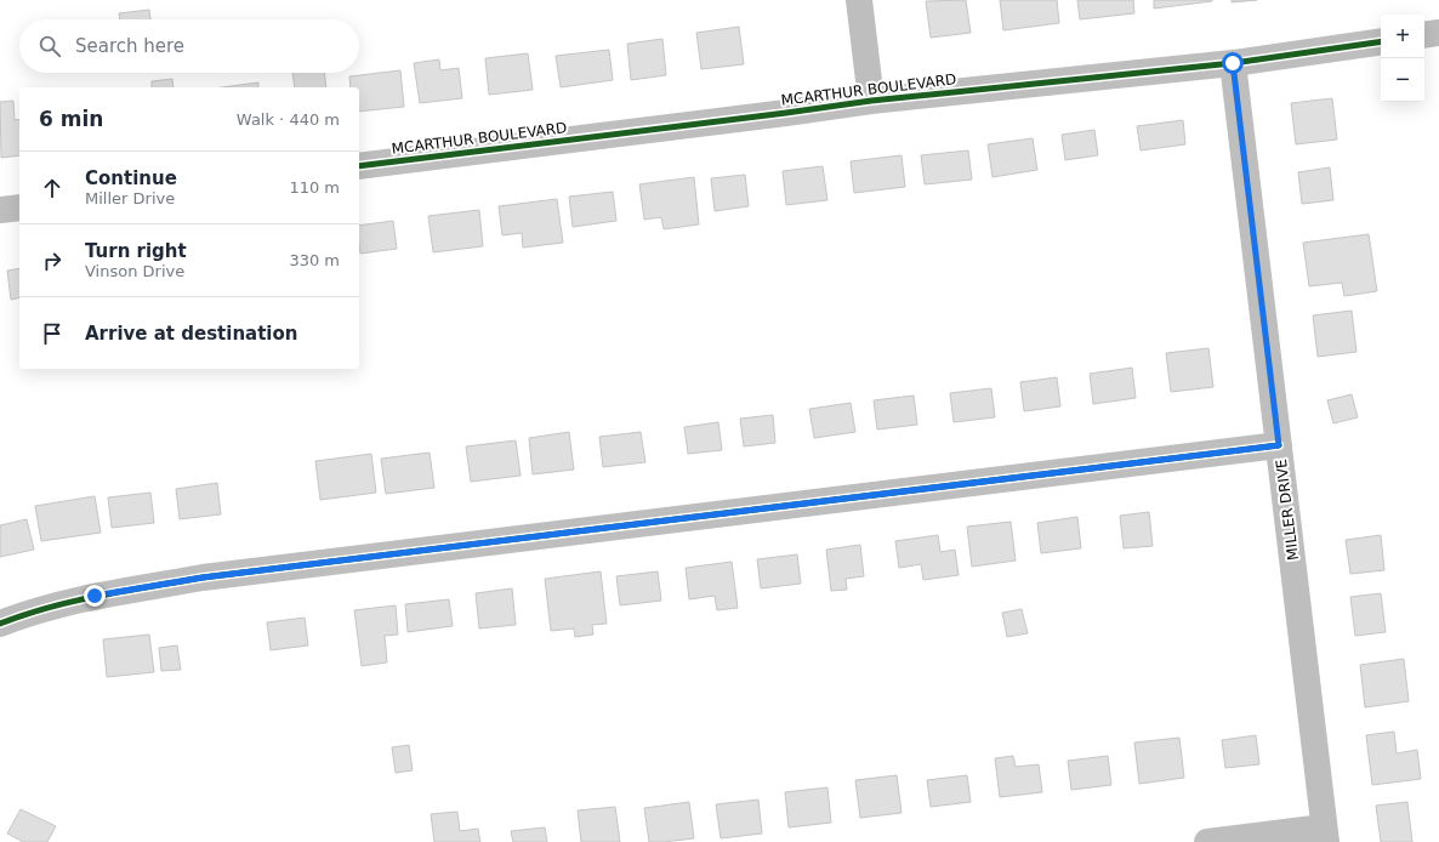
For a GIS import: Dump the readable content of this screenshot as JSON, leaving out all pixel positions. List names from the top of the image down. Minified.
{"streets":{"street":["MCARTHUR BOULEVARD","MILLER DRIVE"]},"crossings":[["MCARTHUR BOULEVARD","MILLER DRIVE"]],"page":{"map_buttons":["+","−"],"search":"Search here","heading":["6 min","Walk · 440 m"],"list":[["Continue","Miller Drive","110 m"],["Turn right","Vinson Drive","330 m"],"Arrive at destination"]}}
